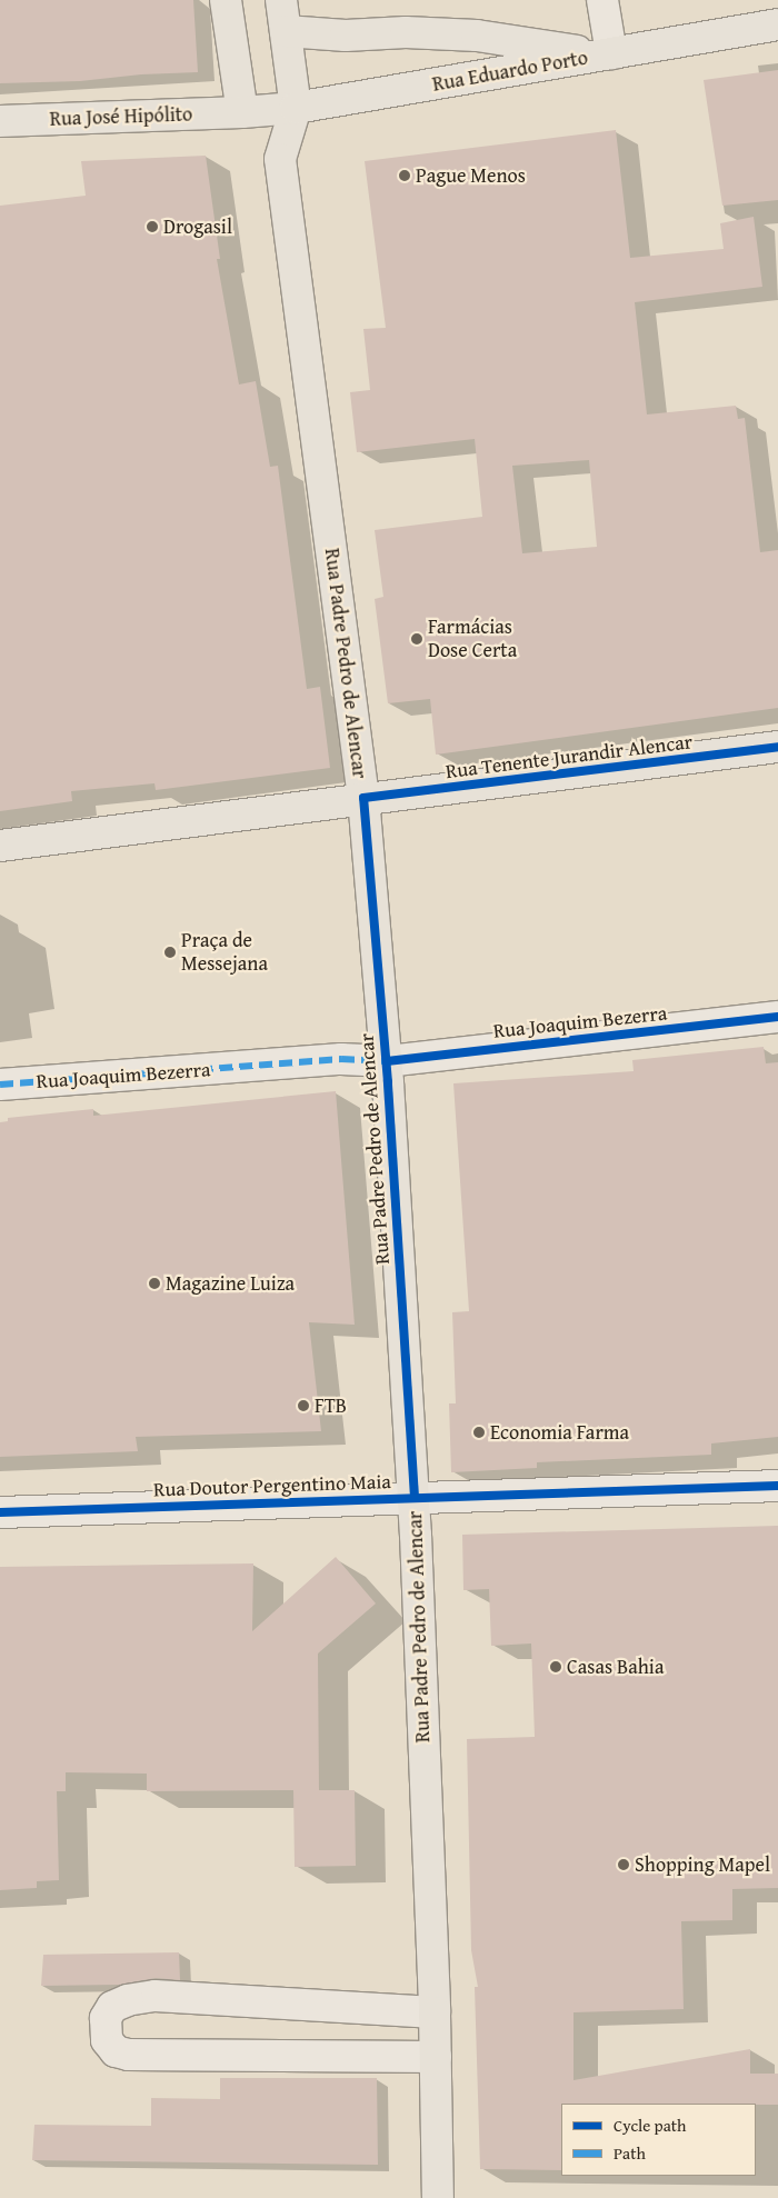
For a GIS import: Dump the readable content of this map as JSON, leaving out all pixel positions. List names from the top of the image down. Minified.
{"streets":{"main road":["Rua Eduardo Porto","Rua José Hipólito","Rua Padre Pedro de Alencar","Rua Tenente Jurandir Alencar"],"street":["Rua Joaquim Bezerra","Rua Doutor Pergentino Maia"]},"crossings":[["Rua Eduardo Porto","Rua José Hipólito"],["Rua Eduardo Porto","Rua Padre Pedro de Alencar"],["Rua Padre Pedro de Alencar","Rua Tenente Jurandir Alencar"],["Rua Padre Pedro de Alencar","Rua Joaquim Bezerra"],["Rua Padre Pedro de Alencar","Rua Doutor Pergentino Maia"]],"places":["Pague Menos","Drogasil","Farmácias Dose Certa","Praça de Messejana","Magazine Luiza","FTB","Economia Farma","Casas Bahia","Shopping Mapel"],"legend":["Cycle path","Path"]}
